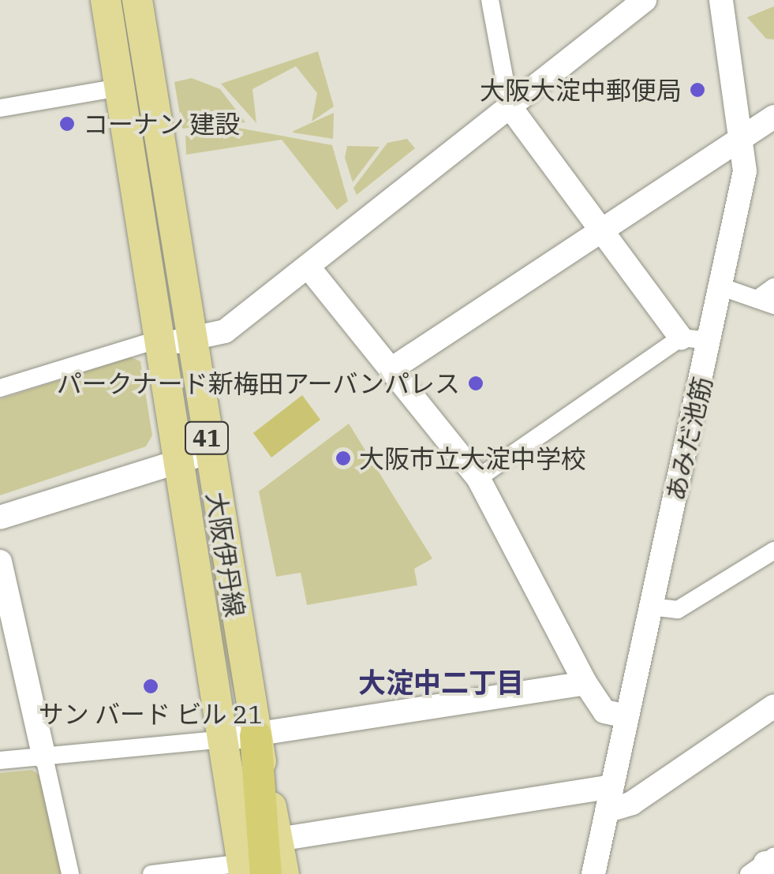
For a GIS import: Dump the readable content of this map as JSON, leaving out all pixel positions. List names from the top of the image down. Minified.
{"streets":{"main road":["41","大阪伊丹線"],"street":["あみだ池筋"]},"districts":["大淀中二丁目"],"places":["大阪大淀中郵便局","コーナン 建設","パークナード新梅田アーバンパレス","大阪市立大淀中学校","サン バード ビル 21"]}
